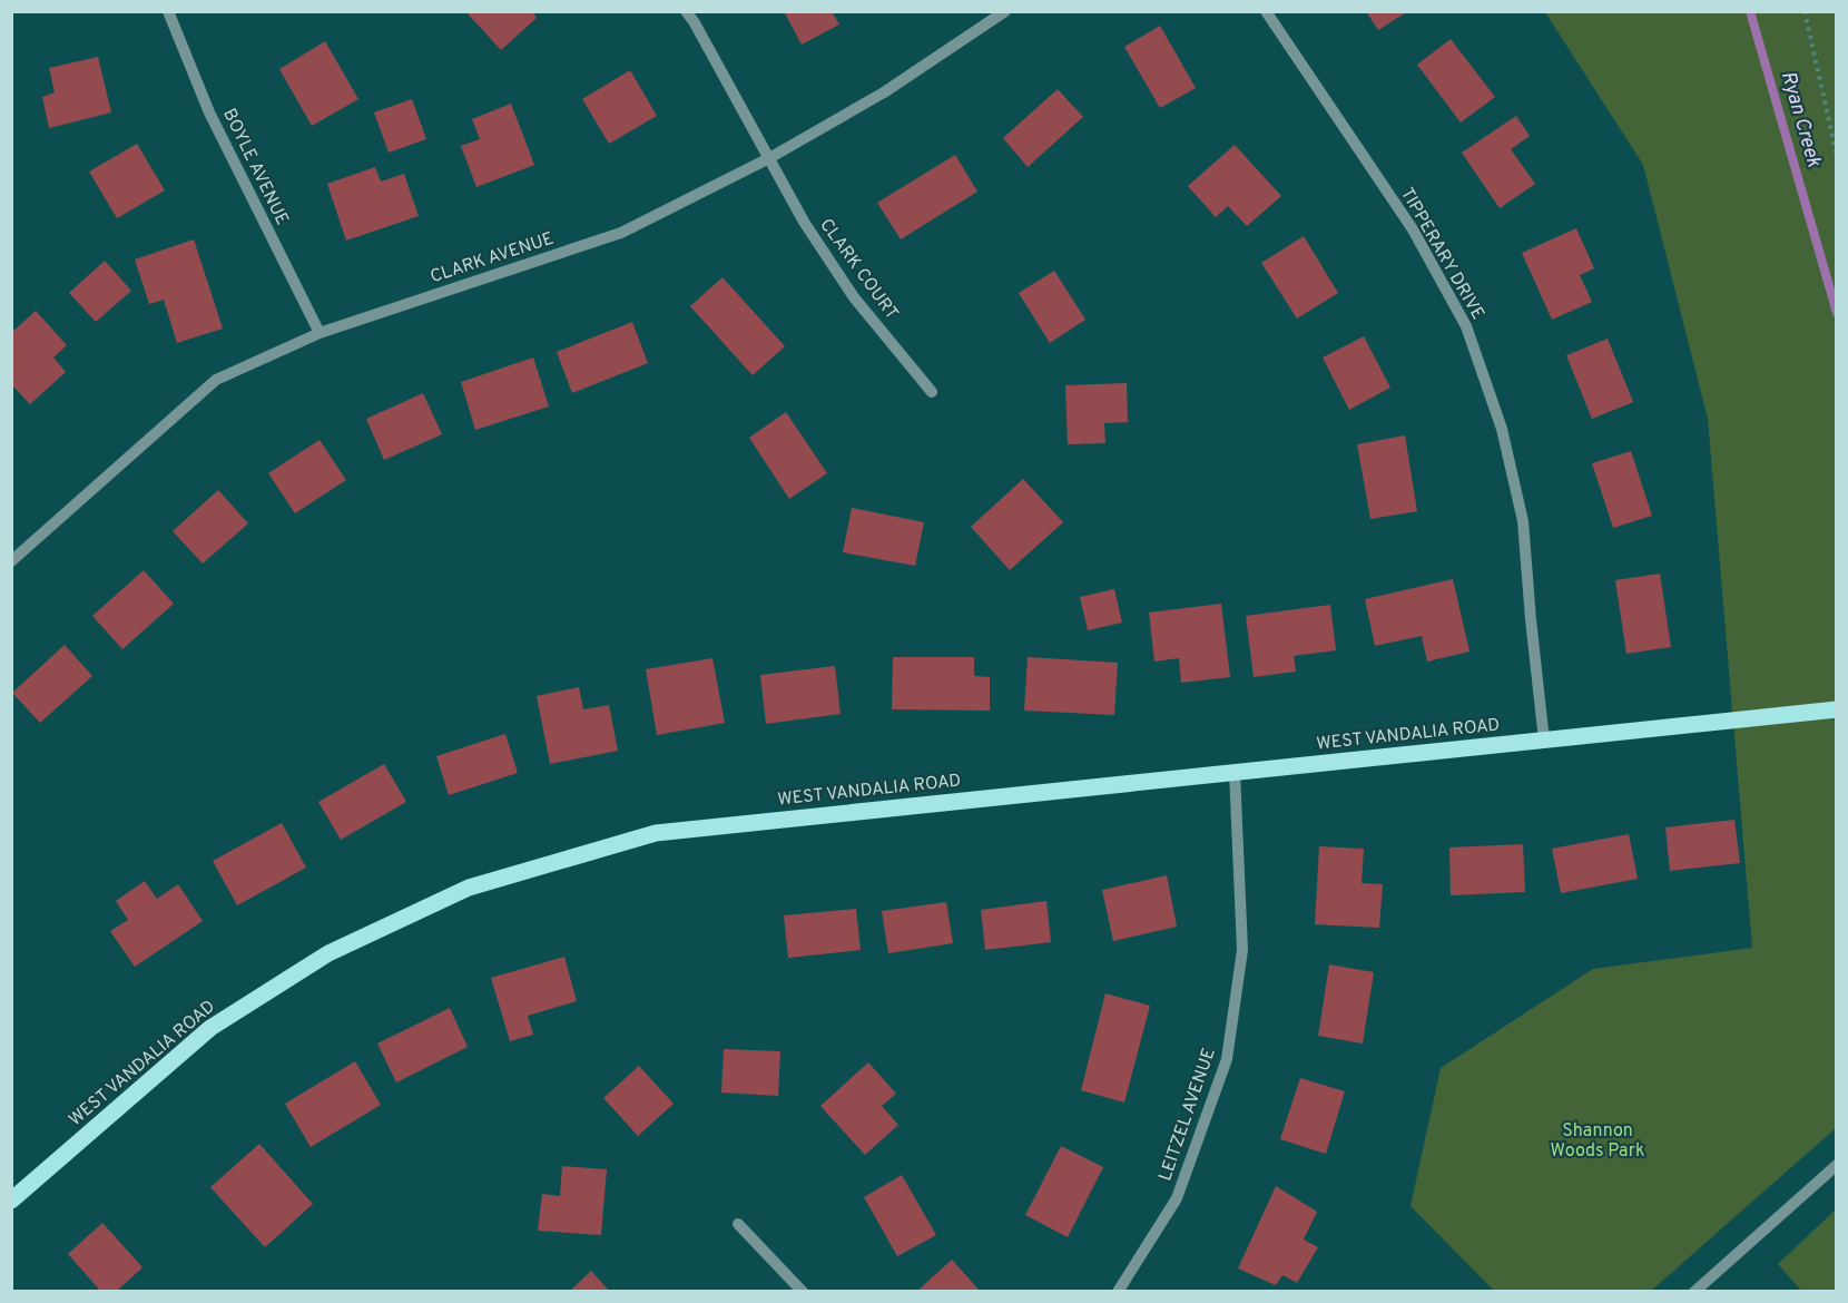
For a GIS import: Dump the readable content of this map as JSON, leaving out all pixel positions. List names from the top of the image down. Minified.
{"streets":{"main road":["WEST VANDALIA ROAD"],"street":["BOYLE AVENUE","TIPPERARY DRIVE","CLARK AVENUE","CLARK COURT","LEITZEL AVENUE"]},"crossings":[["BOYLE AVENUE","CLARK AVENUE"],["TIPPERARY DRIVE","WEST VANDALIA ROAD"],["CLARK AVENUE","CLARK COURT"],["WEST VANDALIA ROAD","LEITZEL AVENUE"]],"water":["Ryan Creek"],"parks":["Shannon Woods Park"]}
